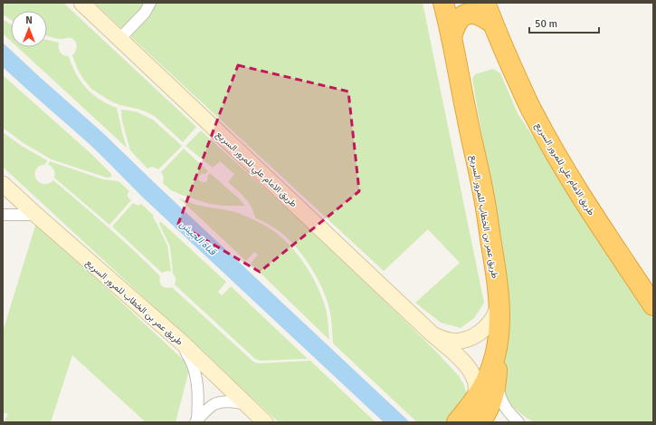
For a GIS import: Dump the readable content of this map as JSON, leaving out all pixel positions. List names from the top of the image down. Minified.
{"streets":{"highway":["طريق الامام علي للمرور السريع","طريق عمر بن الخطاب للمرور السريع"]},"crossings":[["طريق الامام علي للمرور السريع","طريق عمر بن الخطاب للمرور السريع"]],"water":["قناة الجيش"],"scale_bar":"50 m","north":"top"}
